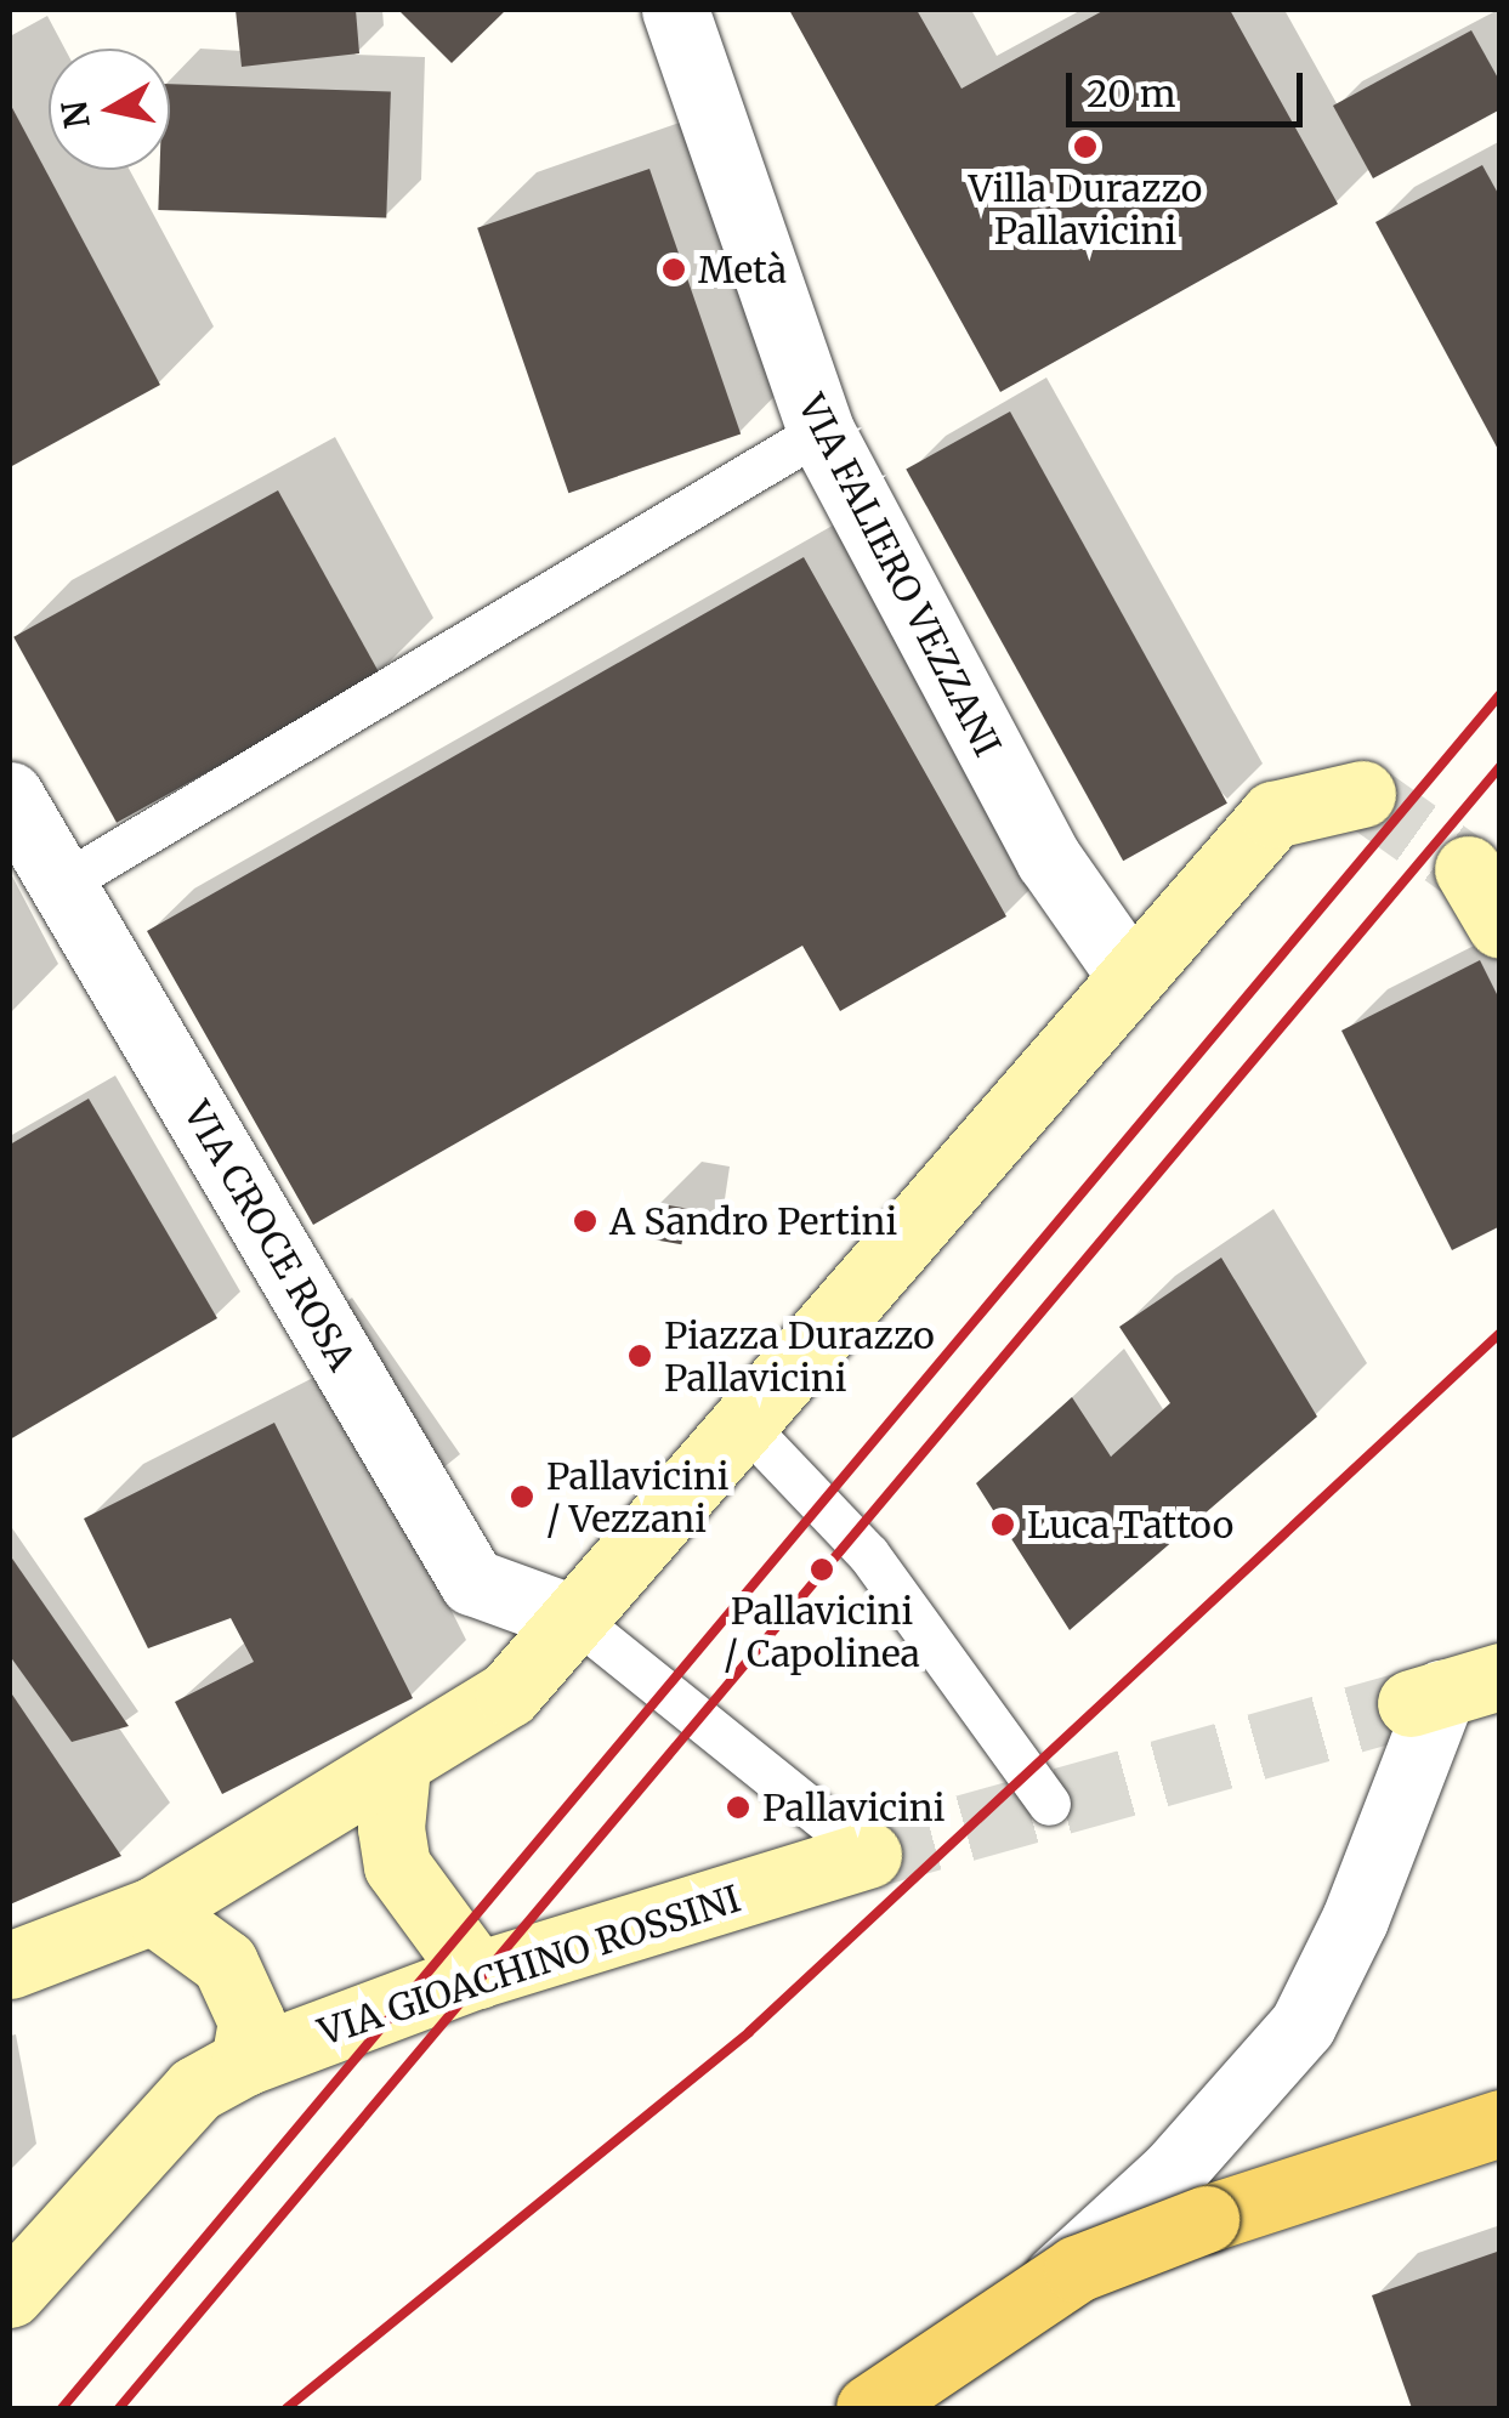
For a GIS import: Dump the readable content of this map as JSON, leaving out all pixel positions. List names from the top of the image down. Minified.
{"streets":{"main road":["VIA GIOACHINO ROSSINI"],"street":["VIA FALIERO VEZZANI","VIA CROCE ROSA"]},"places":["Villa Durazzo Pallavicini","Metà","A Sandro Pertini","Piazza Durazzo Pallavicini","Pallavicini / Vezzani","Luca Tattoo","Pallavicini / Capolinea","Pallavicini"],"scale_bar":"20 m","north":"left"}
